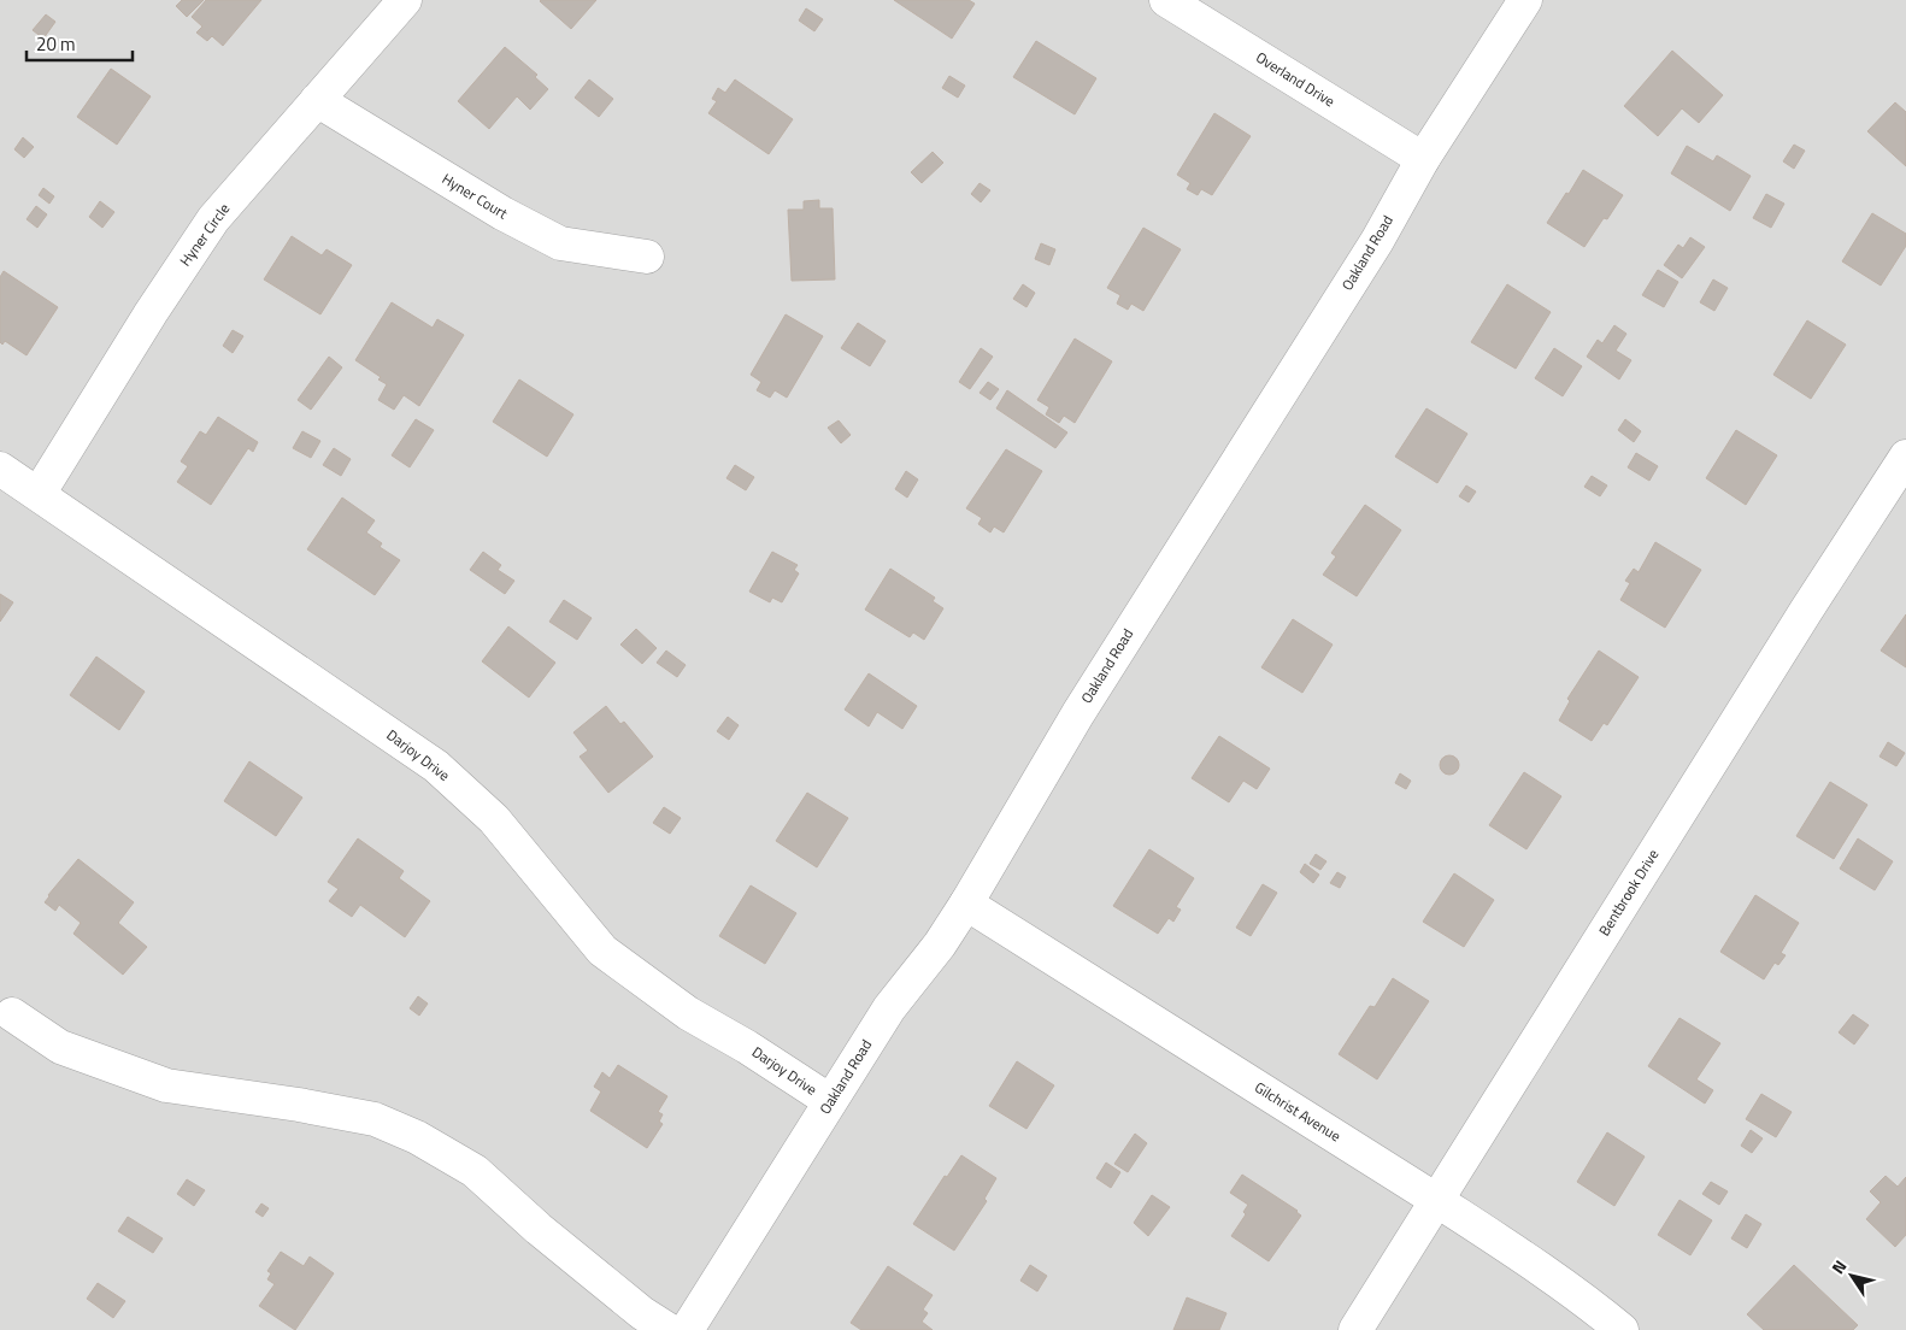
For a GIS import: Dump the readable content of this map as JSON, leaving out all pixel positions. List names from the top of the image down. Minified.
{"streets":{"street":["Overland Drive","Hyner Court","Hyner Circle","Oakland Road","Darjoy Drive","Bentbrook Drive","Gilchrist Avenue"]},"crossings":[["Overland Drive","Oakland Road"],["Hyner Court","Hyner Circle"],["Hyner Circle","Darjoy Drive"],["Oakland Road","Darjoy Drive"],["Oakland Road","Gilchrist Avenue"],["Bentbrook Drive","Gilchrist Avenue"]],"scale_bar":"20 m","north":"top left"}
